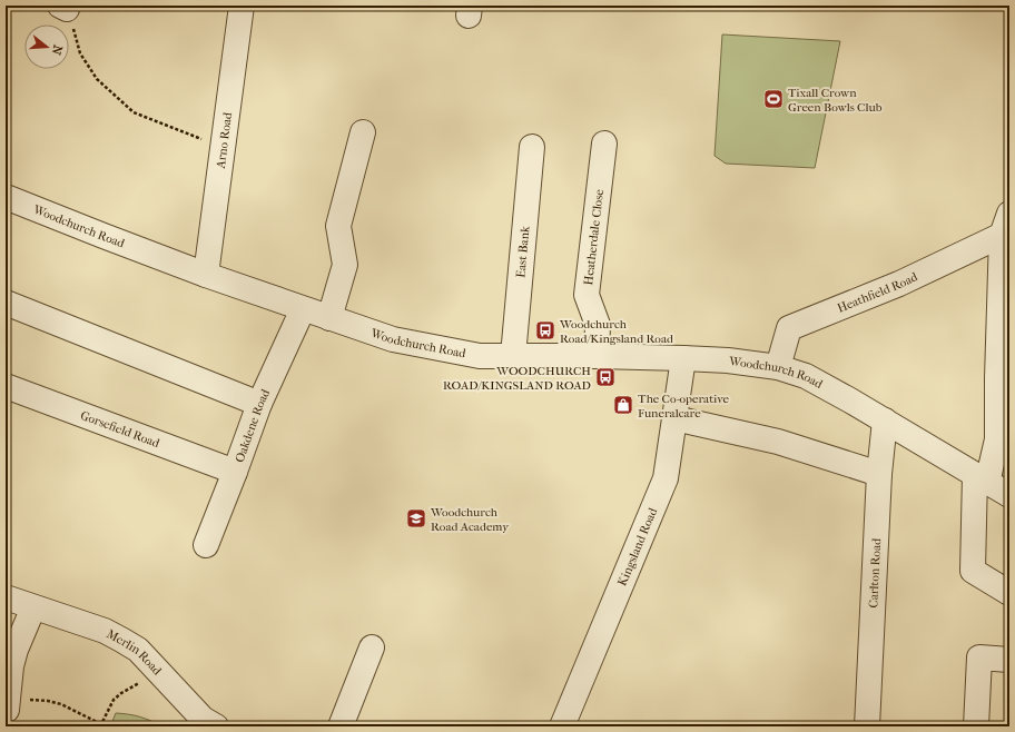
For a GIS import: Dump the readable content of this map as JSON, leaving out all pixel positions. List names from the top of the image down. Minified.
{"streets":{"street":["Arno Road","Woodchurch Road","Heatherdale Close","East Bank","Heathfield Road","Oakdene Road","Gorsefield Road","Kingsland Road","Carlton Road","Merlin Road"]},"crossings":[["Arno Road","Woodchurch Road"],["Woodchurch Road","Heatherdale Close"],["Woodchurch Road","East Bank"],["Woodchurch Road","Heathfield Road"],["Woodchurch Road","Oakdene Road"],["Woodchurch Road","Kingsland Road"],["Woodchurch Road","Carlton Road"],["Oakdene Road","Gorsefield Road"]],"places":{"sports":["Tixall Crown Green Bowls Club"],"bus stop":["Woodchurch Road/Kingsland Road","WOODCHURCH ROAD/KINGSLAND ROAD"],"shop":["The Co-operative Funeralcare"],"school or university":["Woodchurch Road Academy"]},"north":"right"}
